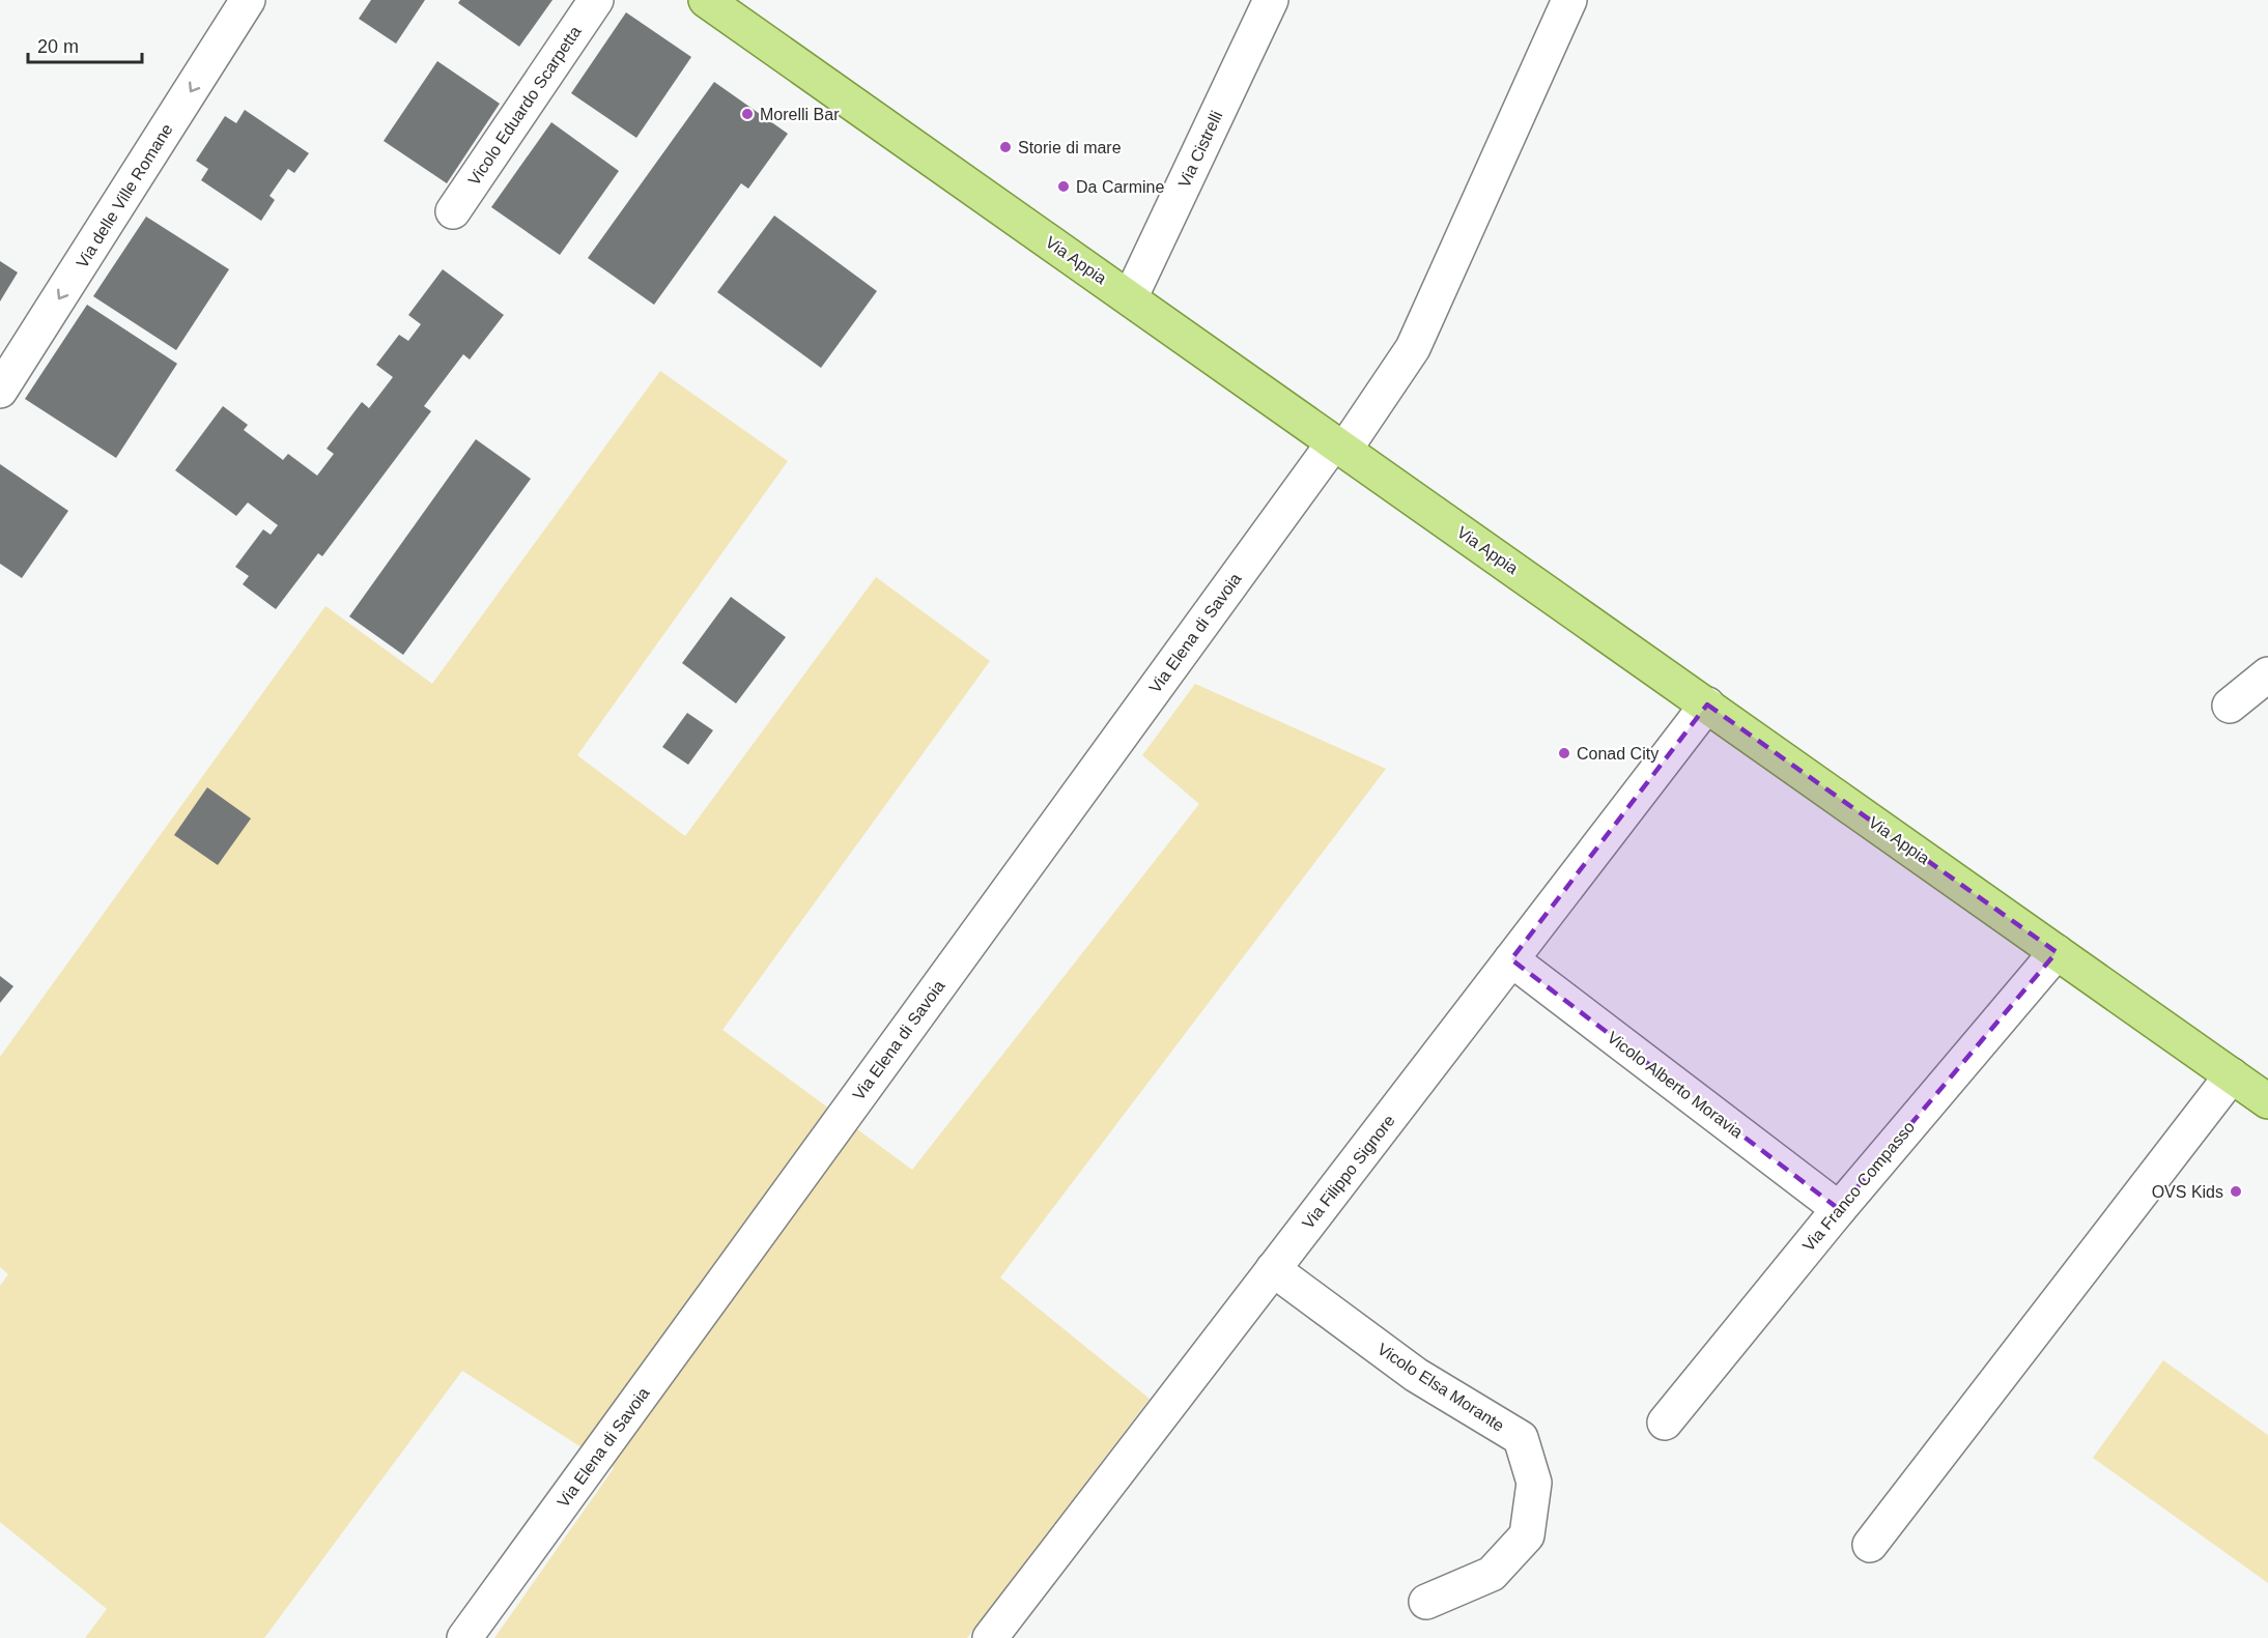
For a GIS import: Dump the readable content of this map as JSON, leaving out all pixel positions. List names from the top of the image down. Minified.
{"streets":{"main road":["Via Appia"],"street":["Vicolo Eduardo Scarpetta","Via Cistrelli","Via delle Ville Romane","Via Elena di Savoia","Vicolo Alberto Moravia","Via Filippo Signore","Via Franco Compasso","Vicolo Elsa Morante"]},"crossings":[["Via Cistrelli","Via Appia"],["Via Appia","Via Elena di Savoia"],["Via Appia","Via Filippo Signore"],["Via Appia","Via Franco Compasso"],["Vicolo Alberto Moravia","Via Filippo Signore"],["Vicolo Alberto Moravia","Via Franco Compasso"],["Via Filippo Signore","Vicolo Elsa Morante"]],"one_way":["Via delle Ville Romane"],"places":["Morelli Bar","Storie di mare","Da Carmine","Conad City","OVS Kids"],"scale_bar":"20 m"}
